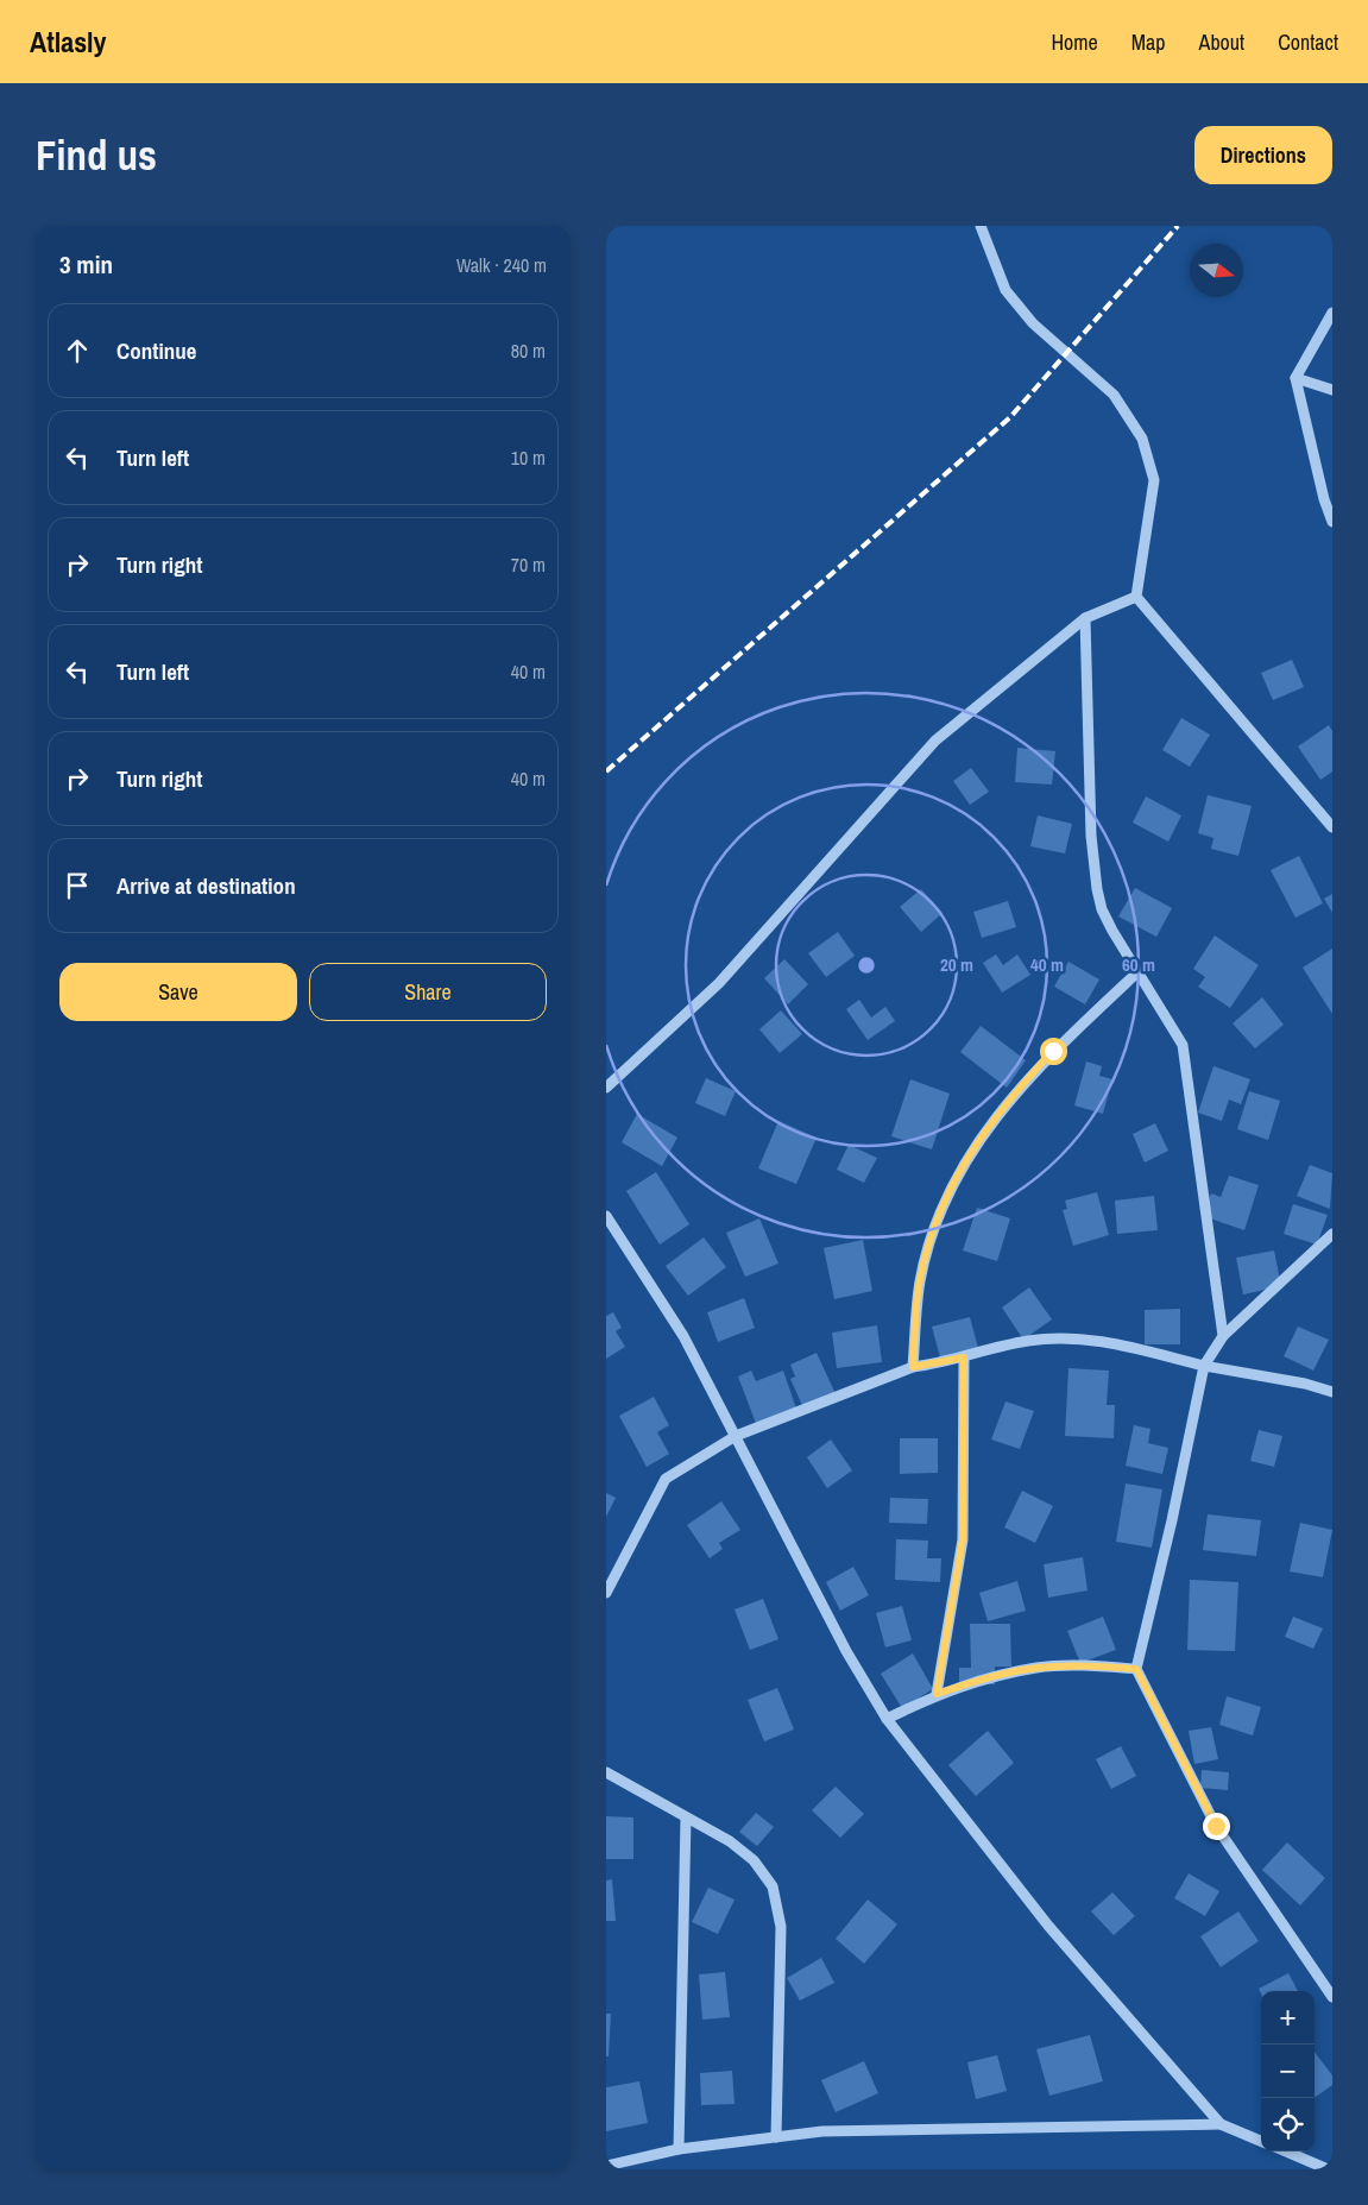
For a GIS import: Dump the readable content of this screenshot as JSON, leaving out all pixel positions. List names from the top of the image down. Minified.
{"north":"right","page":{"header":"Atlasly","nav":["Home","Map","About","Contact"],"buttons":["Directions",["Save","Share"]],"title":"Find us","heading":["3 min","Walk · 240 m"],"list":[["Continue","80 m"],["Turn left","10 m"],["Turn right","70 m"],["Turn left","40 m"],["Turn right","40 m"],"Arrive at destination"],"map_buttons":["+","−"]},"rings":["20 m","40 m","60 m"]}
